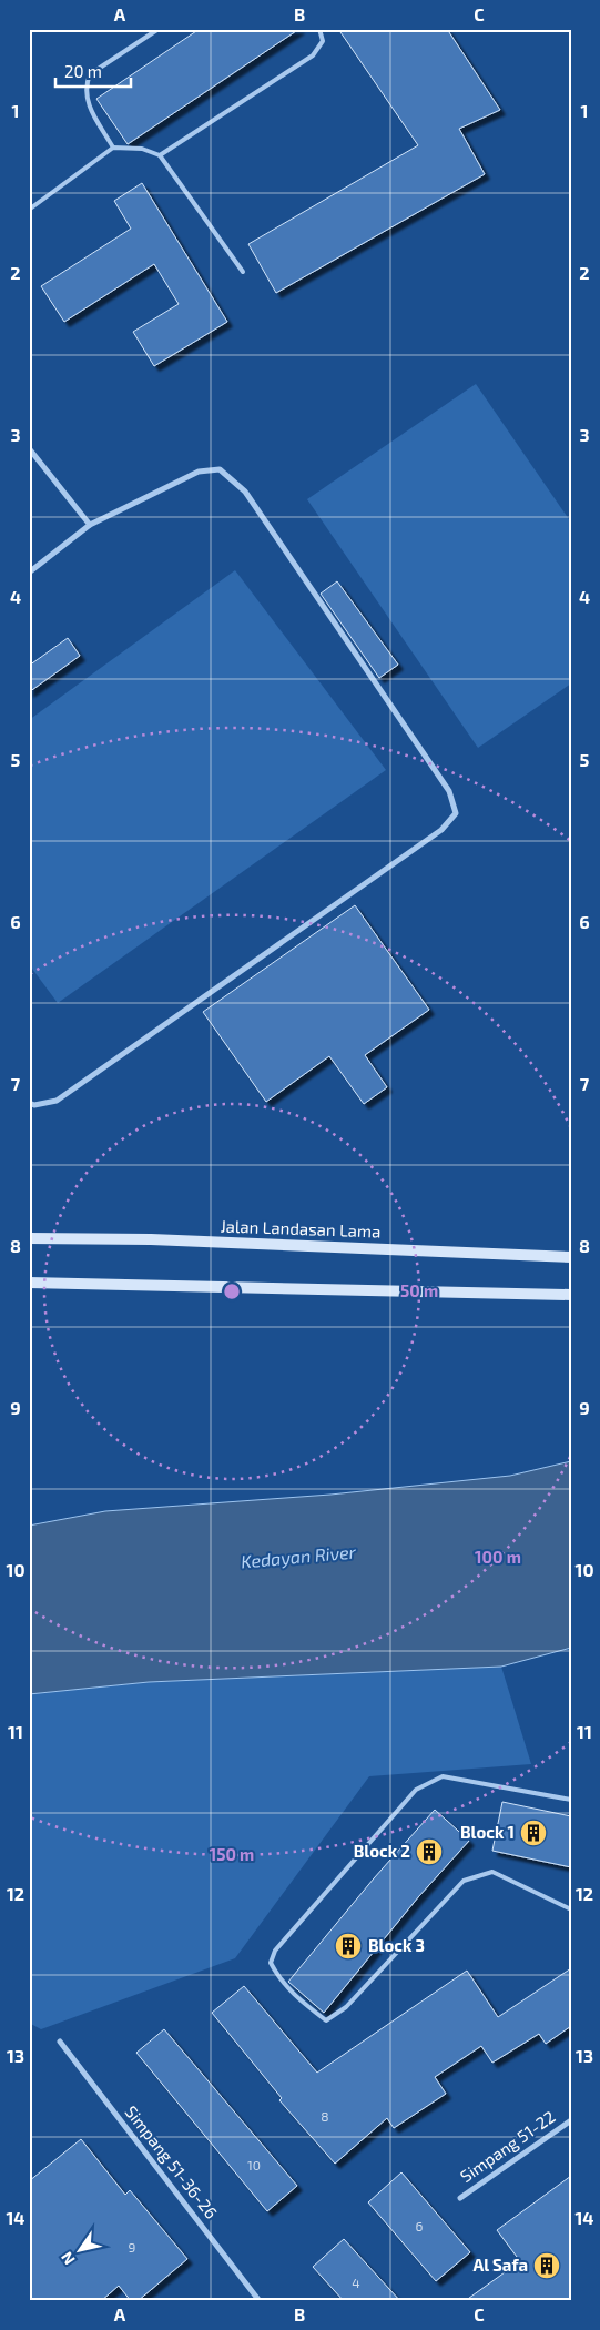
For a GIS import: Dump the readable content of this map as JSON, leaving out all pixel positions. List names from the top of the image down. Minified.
{"streets":{"main road":["Jalan Landasan Lama"],"street":["Simpang 51-22","Simpang 51-36-26"]},"water":["Kedayan River"],"places":{"building":["Block 1","Block 2","Block 3","Al Safa"]},"house_numbers":["8","10","6","9","4"],"scale_bar":"20 m","north":"bottom left","grid":{"columns":["A","B","C"],"rows":["1","2","3","4","5","6","7","8","9","10","11","12","13","14"]},"rings":["50 m","100 m","150 m"]}
